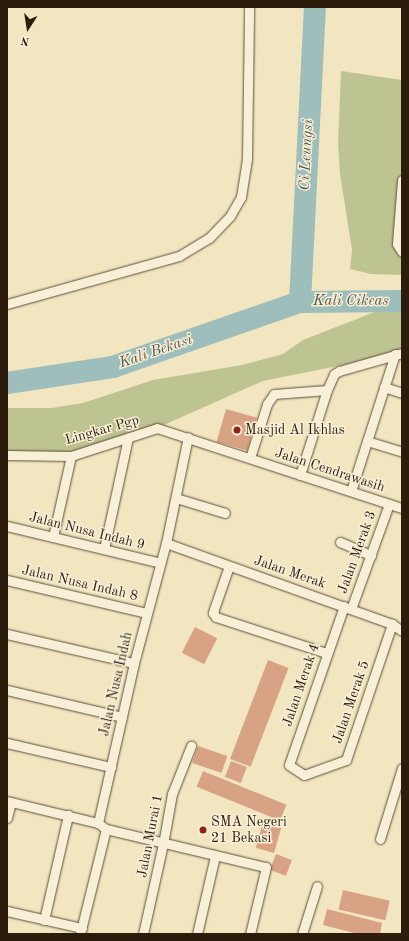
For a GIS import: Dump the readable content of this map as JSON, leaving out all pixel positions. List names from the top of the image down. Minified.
{"streets":{"street":["Lingkar Pgp","Jalan Cendrawasih","Jalan Nusa Indah 9","Jalan Merak 3","Jalan Merak","Jalan Nusa Indah 8","Jalan Nusa Indah","Jalan Merak 4","Jalan Merak 5","Jalan Murai 1"]},"crossings":[["Lingkar Pgp","Jalan Cendrawasih"],["Jalan Cendrawasih","Jalan Merak 3"],["Jalan Cendrawasih","Jalan Nusa Indah"],["Jalan Nusa Indah 9","Jalan Nusa Indah"],["Jalan Merak 3","Jalan Merak"],["Jalan Merak 3","Jalan Merak 4"],["Jalan Merak","Jalan Nusa Indah"],["Jalan Merak","Jalan Merak 4"],["Jalan Merak","Jalan Merak 5"],["Jalan Nusa Indah 8","Jalan Nusa Indah"],["Jalan Merak 4","Jalan Merak 5"]],"water":["Ci Leungsi","Kali Cikeas","Kali Bekasi"],"places":["Masjid Al Ikhlas","SMA Negeri 21 Bekasi"],"north":"bottom"}
